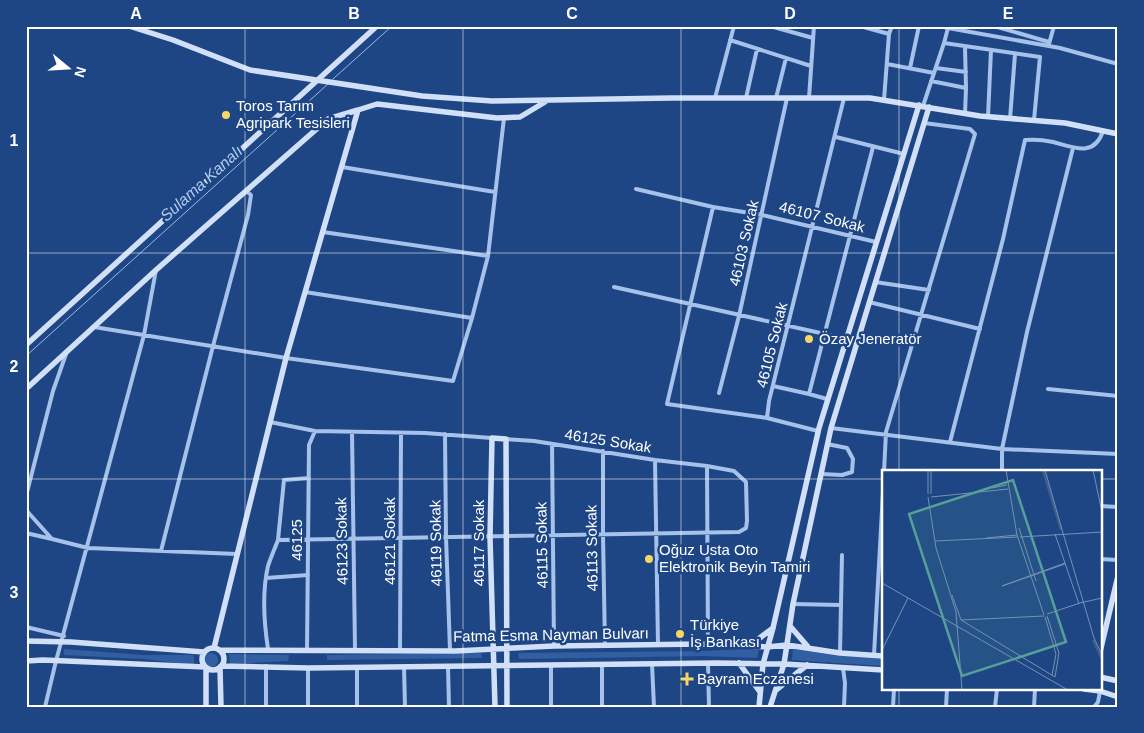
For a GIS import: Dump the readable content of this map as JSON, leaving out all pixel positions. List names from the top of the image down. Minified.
{"streets":{"street":["46107 Sokak","46103 Sokak","46105 Sokak","46125 Sokak","46125","46123 Sokak","46121 Sokak","46119 Sokak","46117 Sokak","46115 Sokak","46113 Sokak","Fatma Esma Nayman Bulvarı"]},"crossings":[["46107 Sokak","46103 Sokak"],["46107 Sokak","46105 Sokak"],["46125 Sokak","46117 Sokak"],["46125 Sokak","46115 Sokak"],["46125 Sokak","46113 Sokak"],["46125","Fatma Esma Nayman Bulvarı"],["46123 Sokak","Fatma Esma Nayman Bulvarı"],["46121 Sokak","Fatma Esma Nayman Bulvarı"],["46119 Sokak","Fatma Esma Nayman Bulvarı"],["46117 Sokak","Fatma Esma Nayman Bulvarı"],["46115 Sokak","Fatma Esma Nayman Bulvarı"],["46113 Sokak","Fatma Esma Nayman Bulvarı"]],"water":["Sulama Kanalı"],"places":{"other":["Toros Tarım Agripark Tesisleri","Özay Jeneratör","Oğuz Usta Oto Elektronik Beyin Tamiri","Türkiye İş Bankası"],"health":["Bayram Eczanesi"]},"north":"right","grid":{"columns":["A","B","C","D","E"],"rows":["1","2","3"]}}
